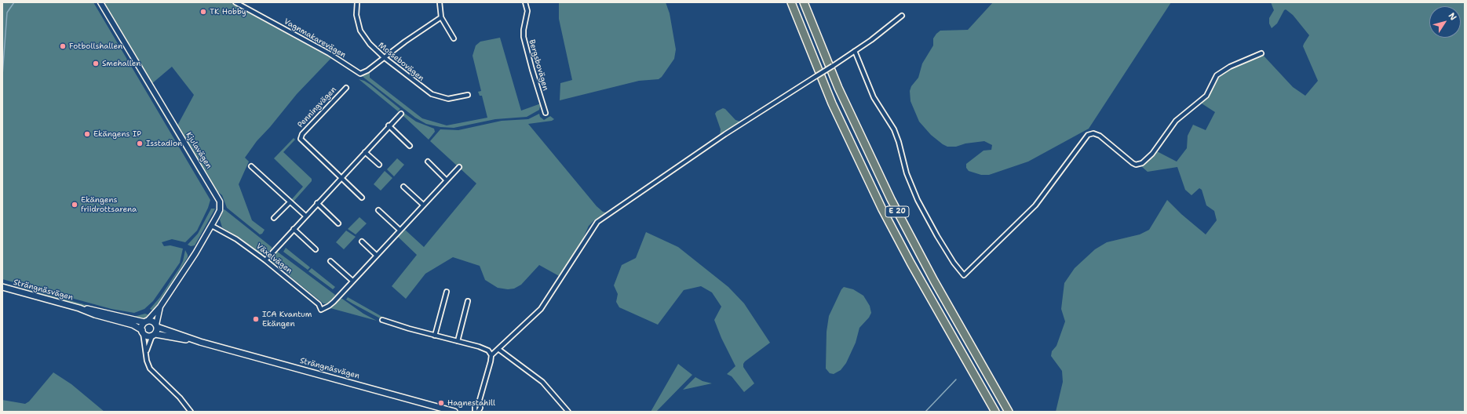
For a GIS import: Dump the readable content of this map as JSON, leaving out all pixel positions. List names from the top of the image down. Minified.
{"streets":{"highway":["E 20"],"main road":["Strängnäsvägen"],"street":["Vagnmakarevägen","Mossebovägen","Bergsbovägen","Penningvägen","Kjulavägen","Växelvägen"]},"crossings":[["Vagnmakarevägen","Mossebovägen"],["Kjulavägen","Växelvägen"],["Kjulavägen","Strängnäsvägen"]],"places":["TK Hobby","Fotbollshallen","Smehallen","Ekängens IP","Isstadion","Ekängens friidrottsarena","ICA Kvantum Ekängen","Hagnestahill"],"north":"top right"}
